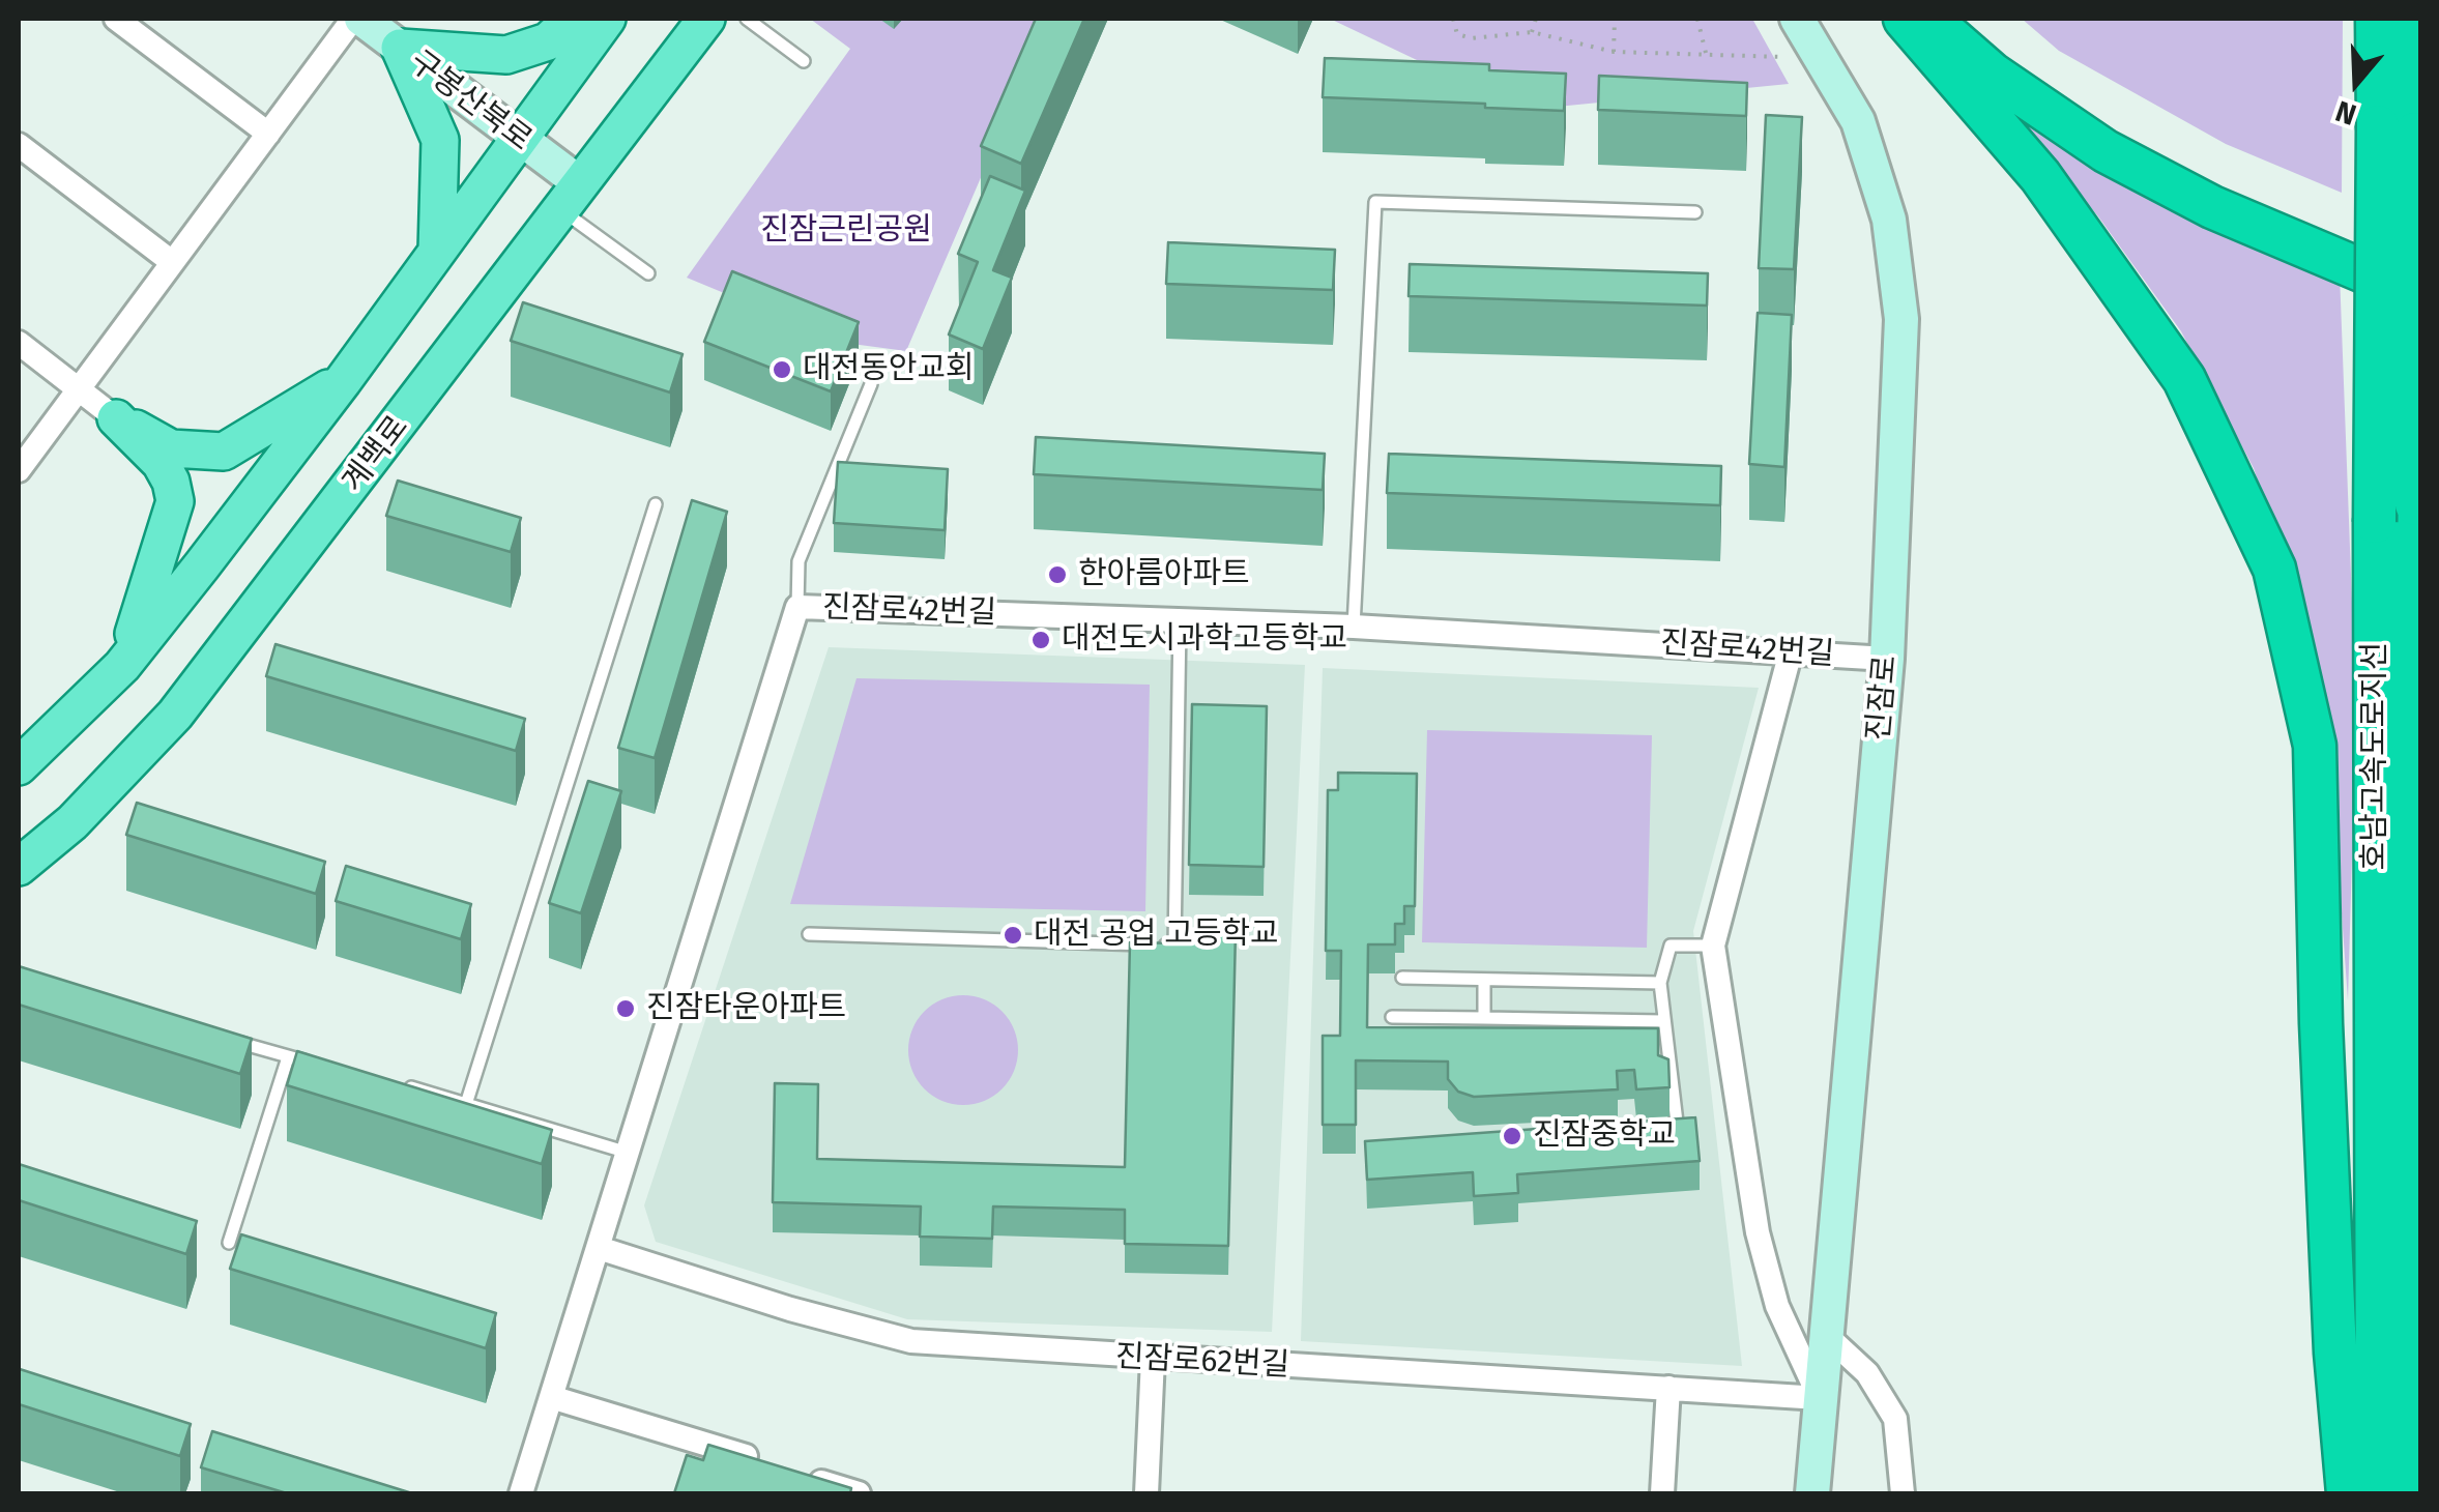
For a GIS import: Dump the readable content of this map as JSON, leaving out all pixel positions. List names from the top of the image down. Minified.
{"streets":{"highway":["호남고속도로지선"],"main road":["계백로"],"street":["구봉산북로","진잠로42번길","진잠로","진잠로62번길"]},"crossings":[["구봉산북로","계백로"],["진잠로42번길","진잠로"],["진잠로42번길","진잠로62번길"],["진잠로","진잠로62번길"]],"parks":["진잠근린공원"],"places":["대전동안교회","한아름아파트","대전도시과학고등학교","대전 공업 고등학교","진잠타운아파트","진잠중학교"],"north":"bottom"}
